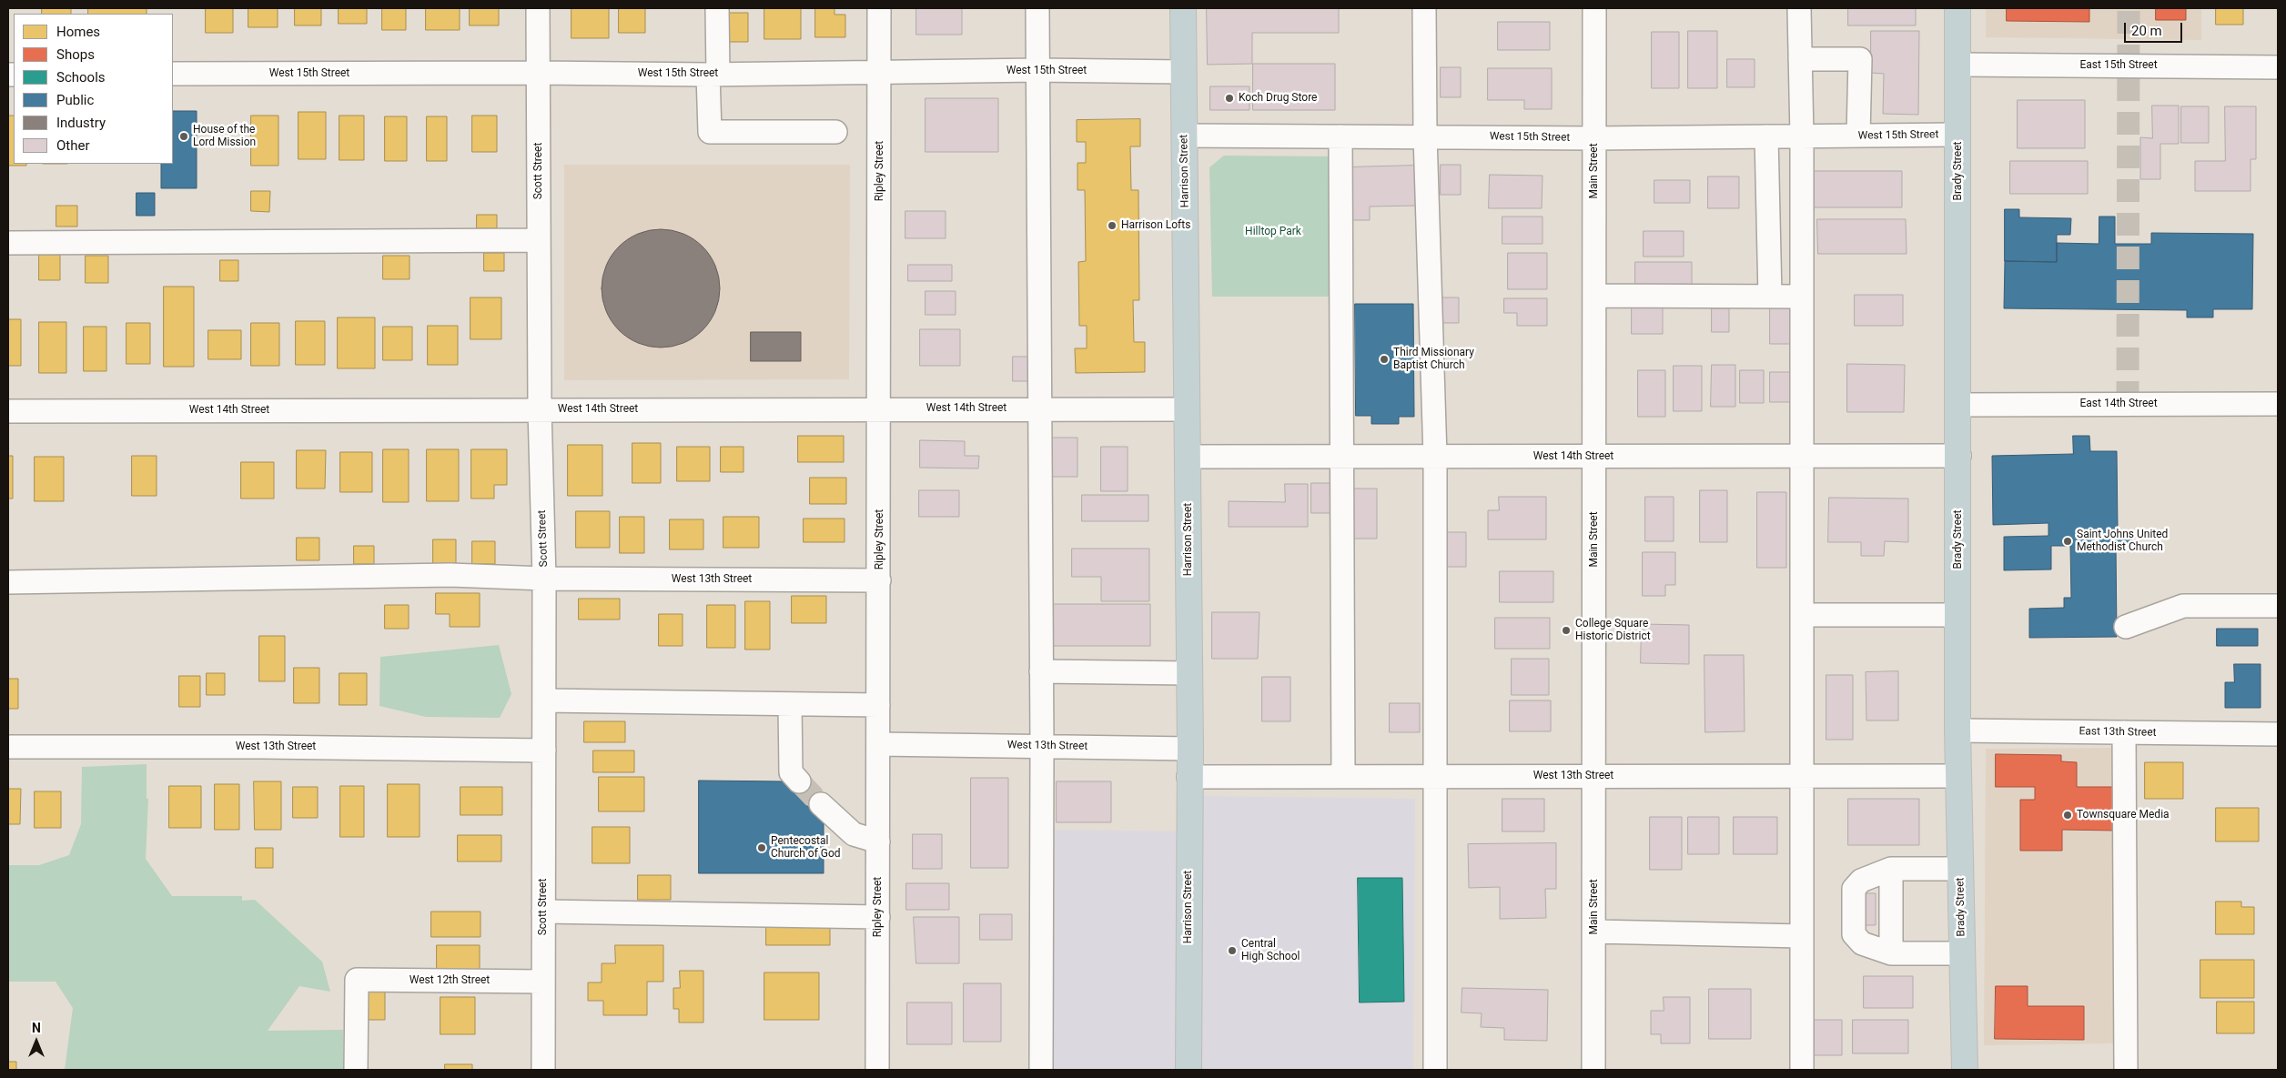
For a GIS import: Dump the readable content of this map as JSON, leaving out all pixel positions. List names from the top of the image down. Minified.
{"streets":{"highway":["Harrison Street","Brady Street"],"street":["East 15th Street","West 15th Street","Scott Street","Ripley Street","Main Street","East 14th Street","West 14th Street","West 13th Street","East 13th Street","West 12th Street"]},"crossings":[["East 15th Street","Brady Street"],["West 15th Street","Scott Street"],["West 15th Street","Ripley Street"],["West 15th Street","Harrison Street"],["West 15th Street","Main Street"],["West 15th Street","Brady Street"],["Scott Street","West 14th Street"],["Scott Street","West 13th Street"],["Scott Street","West 12th Street"],["Ripley Street","West 14th Street"],["Ripley Street","West 13th Street"],["Harrison Street","West 14th Street"],["Harrison Street","West 13th Street"],["Main Street","West 14th Street"],["Main Street","West 13th Street"],["Brady Street","East 14th Street"],["Brady Street","West 14th Street"],["Brady Street","West 13th Street"],["Brady Street","East 13th Street"]],"parks":["Hilltop Park"],"places":["Koch Drug Store","House of the Lord Mission","Harrison Lofts","Third Missionary Baptist Church","Saint Johns United Methodist Church","College Square Historic District","Townsquare Media","Pentecostal Church of God","Central High School"],"legend":["Homes","Shops","Schools","Public","Industry","Other"],"scale_bar":"20 m","north":"top"}
